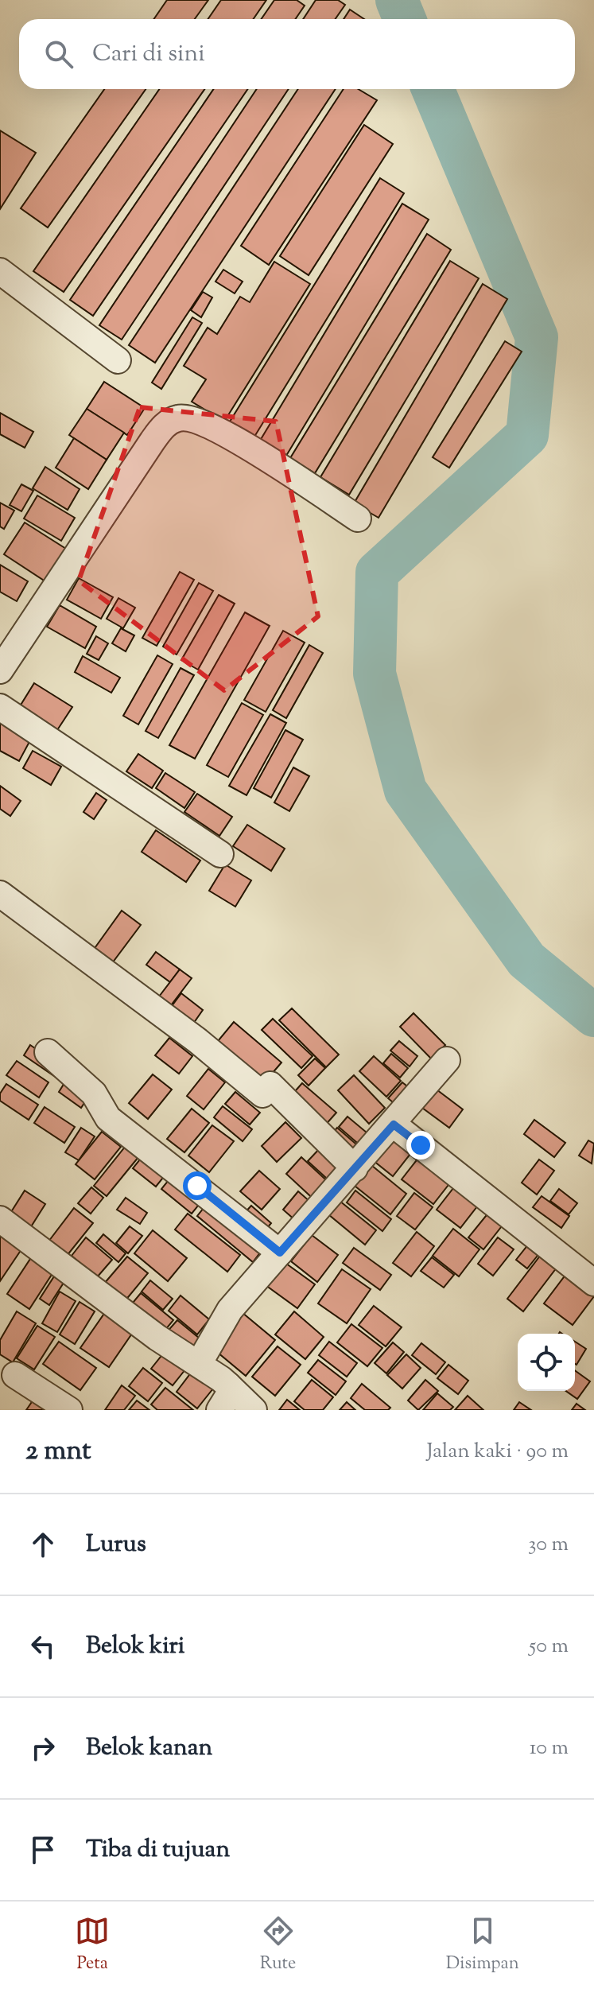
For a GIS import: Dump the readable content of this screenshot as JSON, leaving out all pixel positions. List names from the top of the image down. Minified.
{"page":{"search":"Cari di sini","heading":["2 mnt","Jalan kaki · 90 m"],"list":[["Lurus","30 m"],["Belok kiri","50 m"],["Belok kanan","10 m"],"Tiba di tujuan"],"nav":["Peta","Rute","Disimpan"]}}
